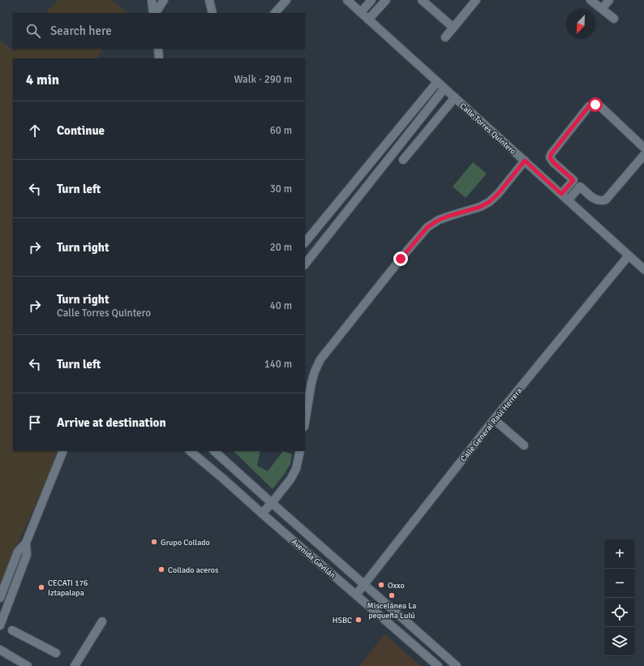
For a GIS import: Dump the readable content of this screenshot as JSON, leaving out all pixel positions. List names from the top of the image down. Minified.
{"streets":{"street":["Calle Torres Quintero","Calle General Raúl Herrera","Avenida Gavilán"]},"crossings":[["Calle Torres Quintero","Calle General Raúl Herrera"],["Calle General Raúl Herrera","Avenida Gavilán"]],"places":["Grupo Collado","Collado aceros","Oxxo","CECATI 176 Iztapalapa","Miscelánea La pequeña Lulú","HSBC"],"north":"bottom left","page":{"search":"Search here","heading":["4 min","Walk · 290 m"],"list":[["Continue","60 m"],["Turn left","30 m"],["Turn right","20 m"],["Turn right","Calle Torres Quintero","40 m"],["Turn left","140 m"],"Arrive at destination"],"map_buttons":["+","−"]}}
